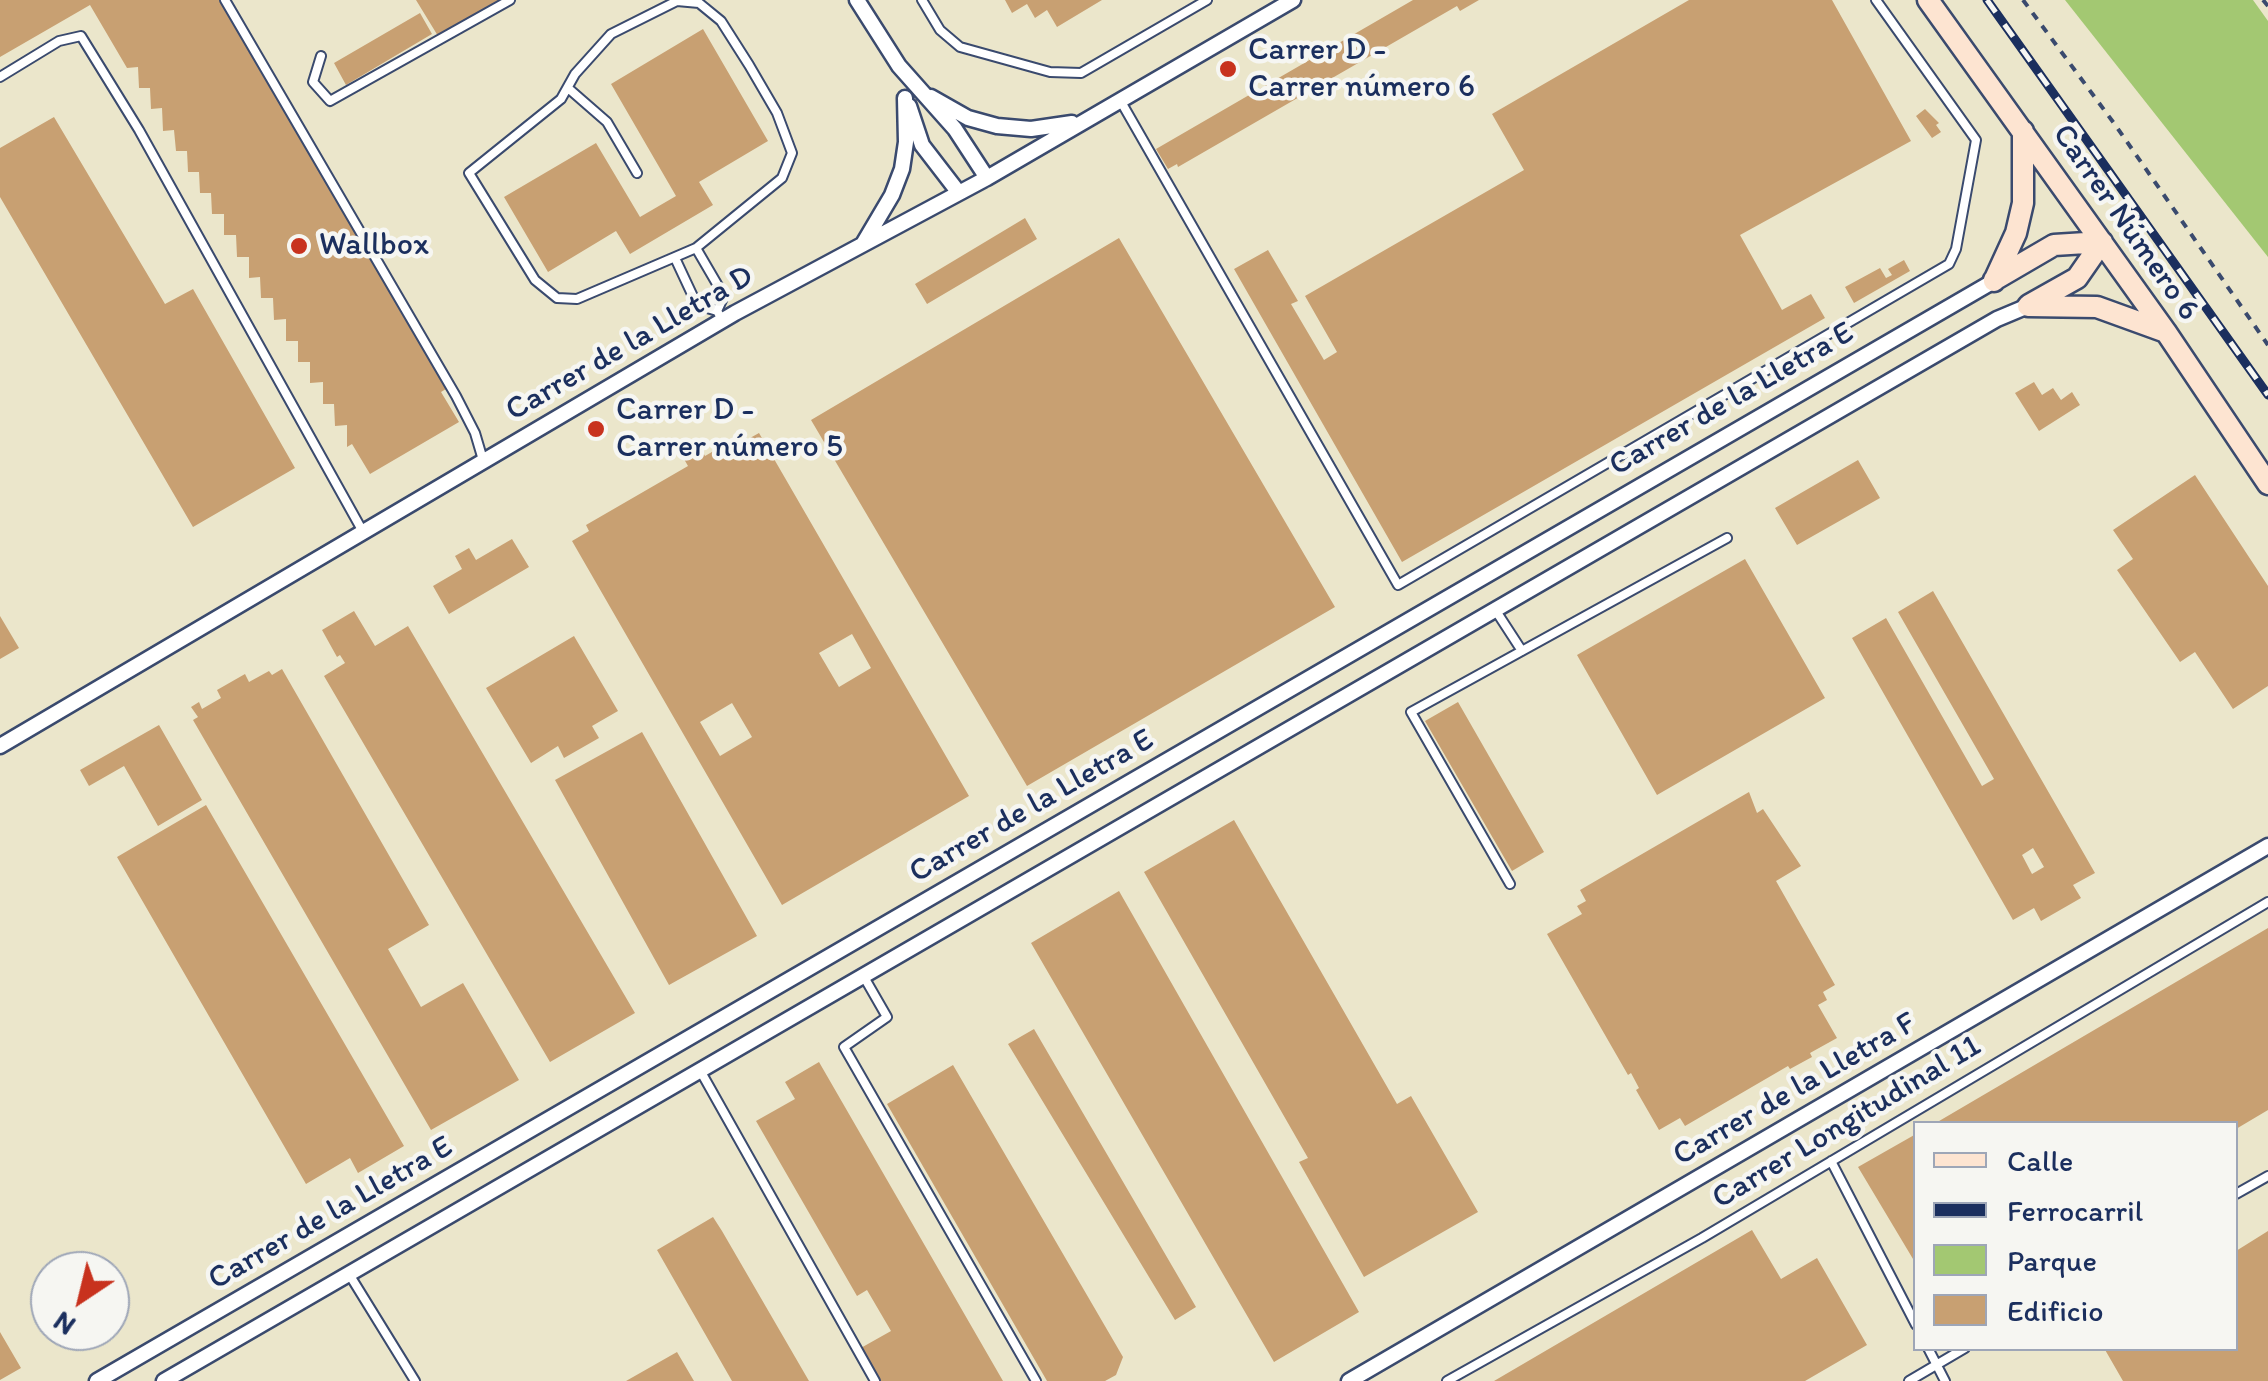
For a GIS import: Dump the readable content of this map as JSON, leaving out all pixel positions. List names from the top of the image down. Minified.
{"streets":{"main road":["Carrer Número 6"],"street":["Carrer de la Lletra D","Carrer de la Lletra E","Carrer de la Lletra F"],"lane":["Carrer Longitudinal 11"]},"places":["Carrer D - Carrer número 6","Wallbox","Carrer D - Carrer número 5"],"legend":["Calle","Ferrocarril","Parque","Edificio"],"north":"bottom left"}
